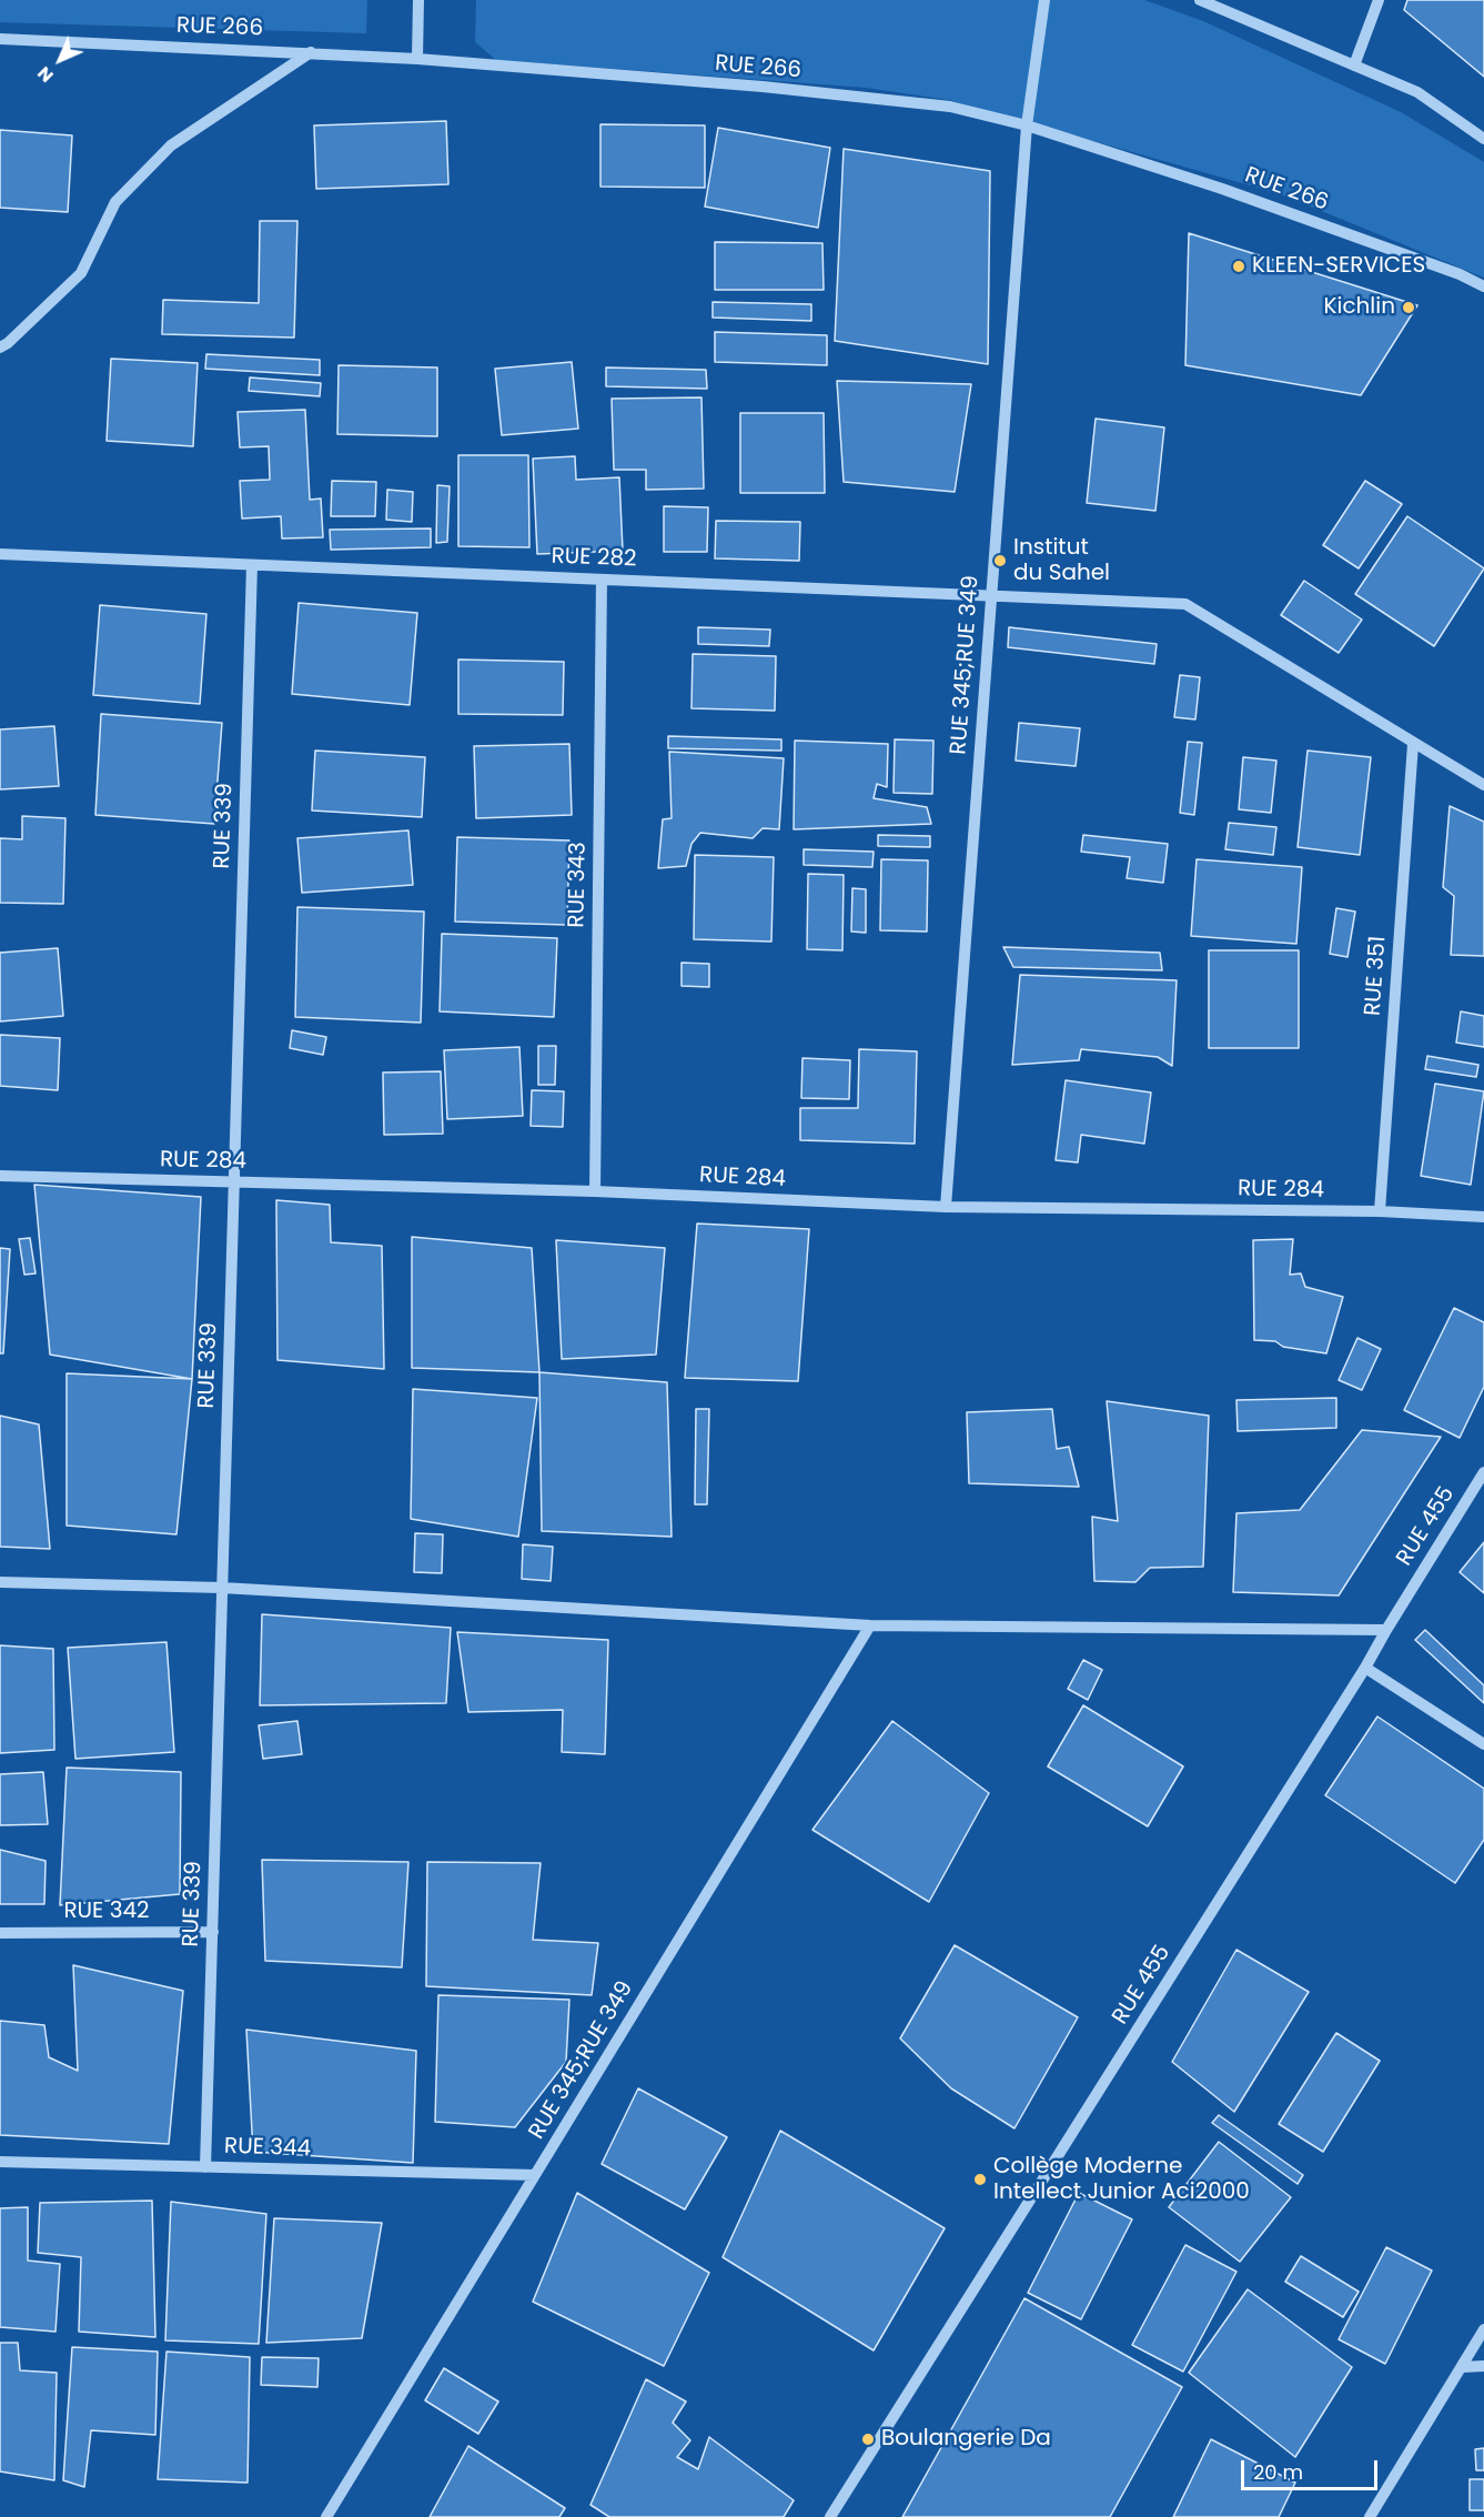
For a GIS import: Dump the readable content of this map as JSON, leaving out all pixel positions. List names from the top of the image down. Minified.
{"streets":{"street":["RUE 266","RUE 282","RUE 345;RUE 349","RUE 339","RUE 343","RUE 351","RUE 284","RUE 455","RUE 342","RUE 344"]},"crossings":[["RUE 266","RUE 345;RUE 349"],["RUE 282","RUE 345;RUE 349"],["RUE 282","RUE 339"],["RUE 282","RUE 343"],["RUE 282","RUE 351"],["RUE 345;RUE 349","RUE 284"],["RUE 345;RUE 349","RUE 344"],["RUE 339","RUE 284"],["RUE 339","RUE 342"],["RUE 339","RUE 344"],["RUE 343","RUE 284"],["RUE 351","RUE 284"]],"places":["KLEEN-SERVICES","Kichlin","Institut du Sahel","Collège Moderne Intellect Junior Aci2000","Boulangerie Da"],"scale_bar":"20 m","north":"bottom left"}
